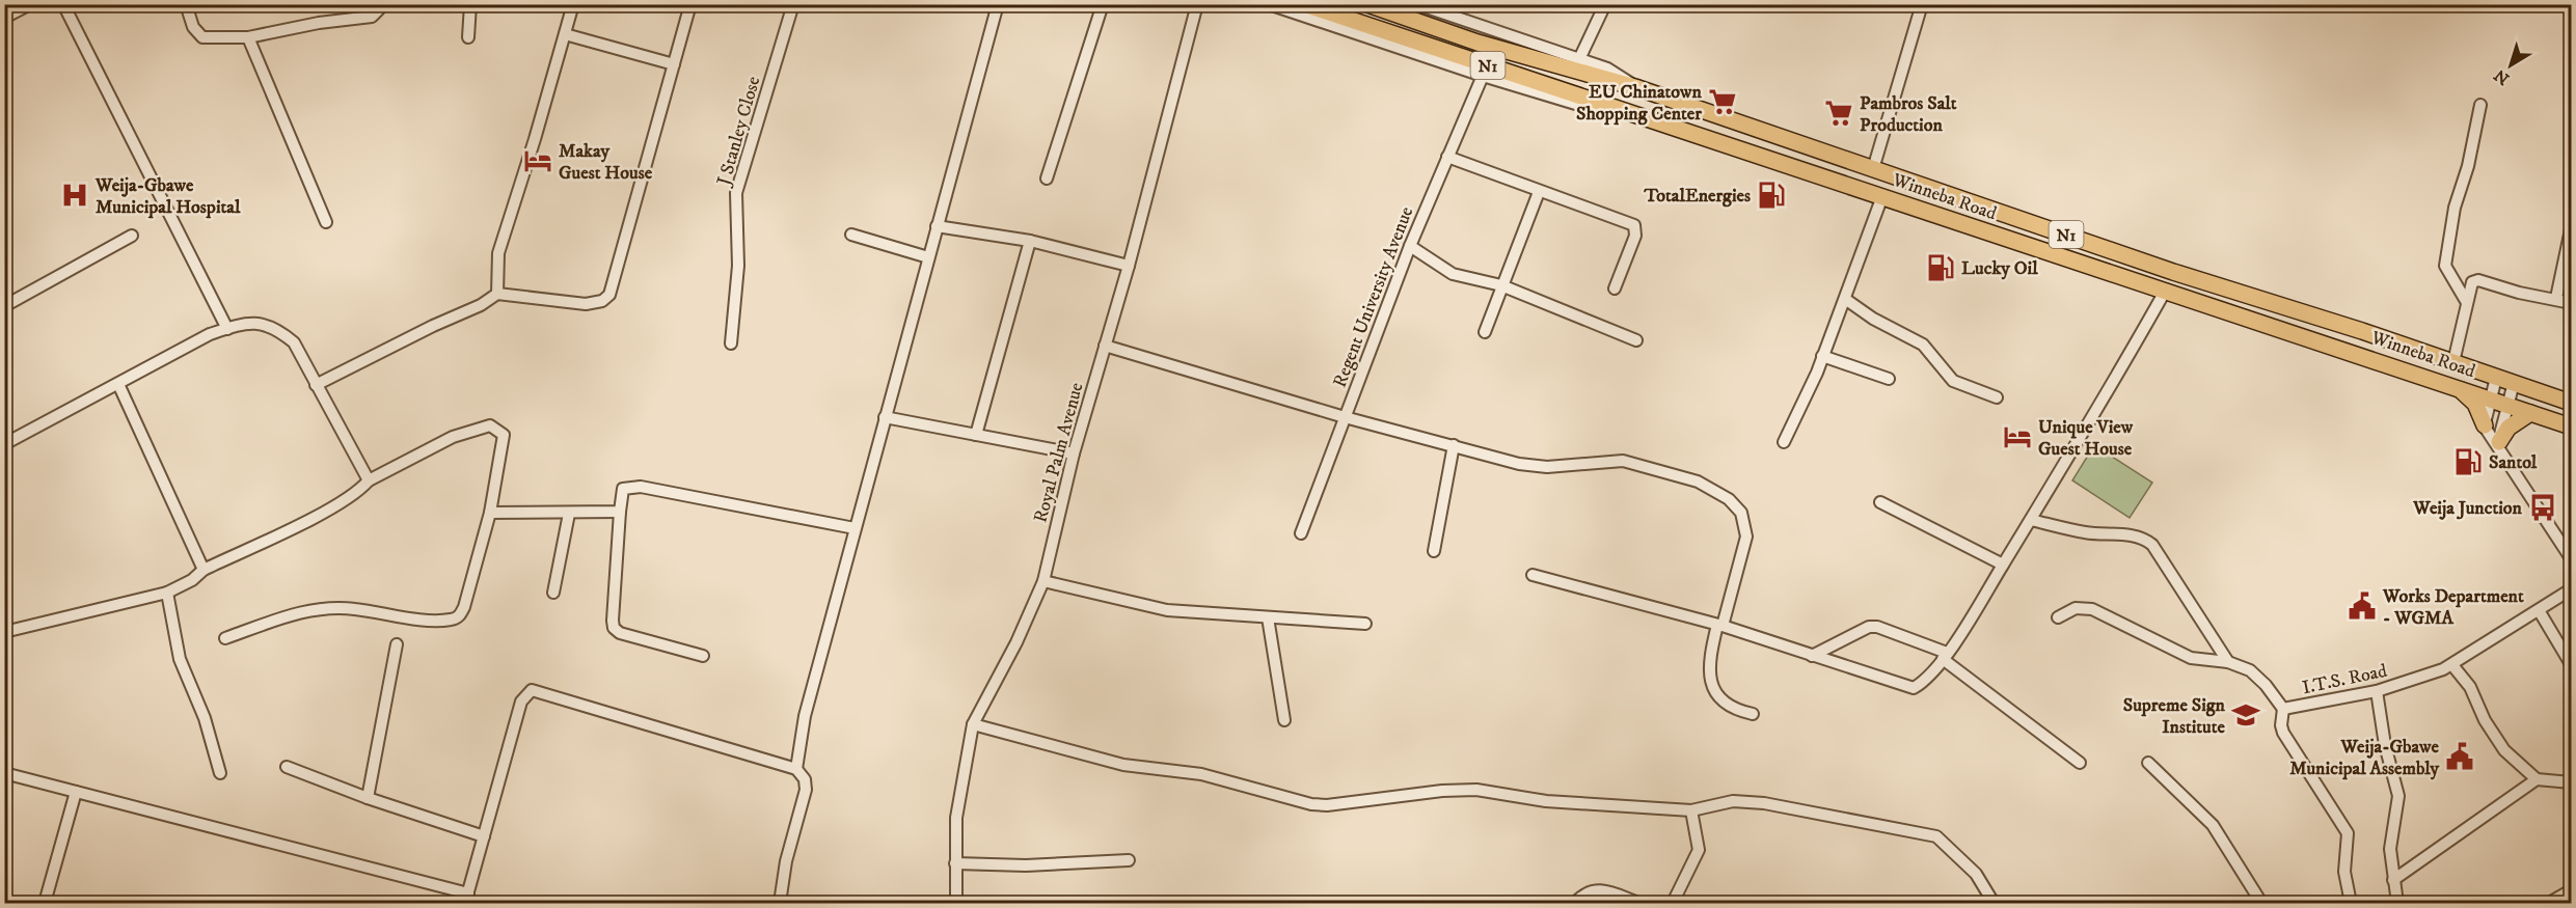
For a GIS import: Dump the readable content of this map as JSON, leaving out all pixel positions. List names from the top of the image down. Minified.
{"streets":{"highway":["N1","Winneba Road"],"street":["J Stanley Close","Regent University Avenue","Royal Palm Avenue","I.T.S. Road"]},"places":{"supermarket":["EU Chinatown Shopping Center","Pambros Salt Production"],"hotel":["Makay Guest House","Unique View Guest House"],"hospital":["Weija-Gbawe Municipal Hospital"],"fuel station":["TotalEnergies","Lucky Oil","Santol"],"bus stop":["Weija Junction"],"public building":["Works Department - WGMA","Weija-Gbawe Municipal Assembly"],"school or university":["Supreme Sign Institute"]},"north":"bottom left"}
